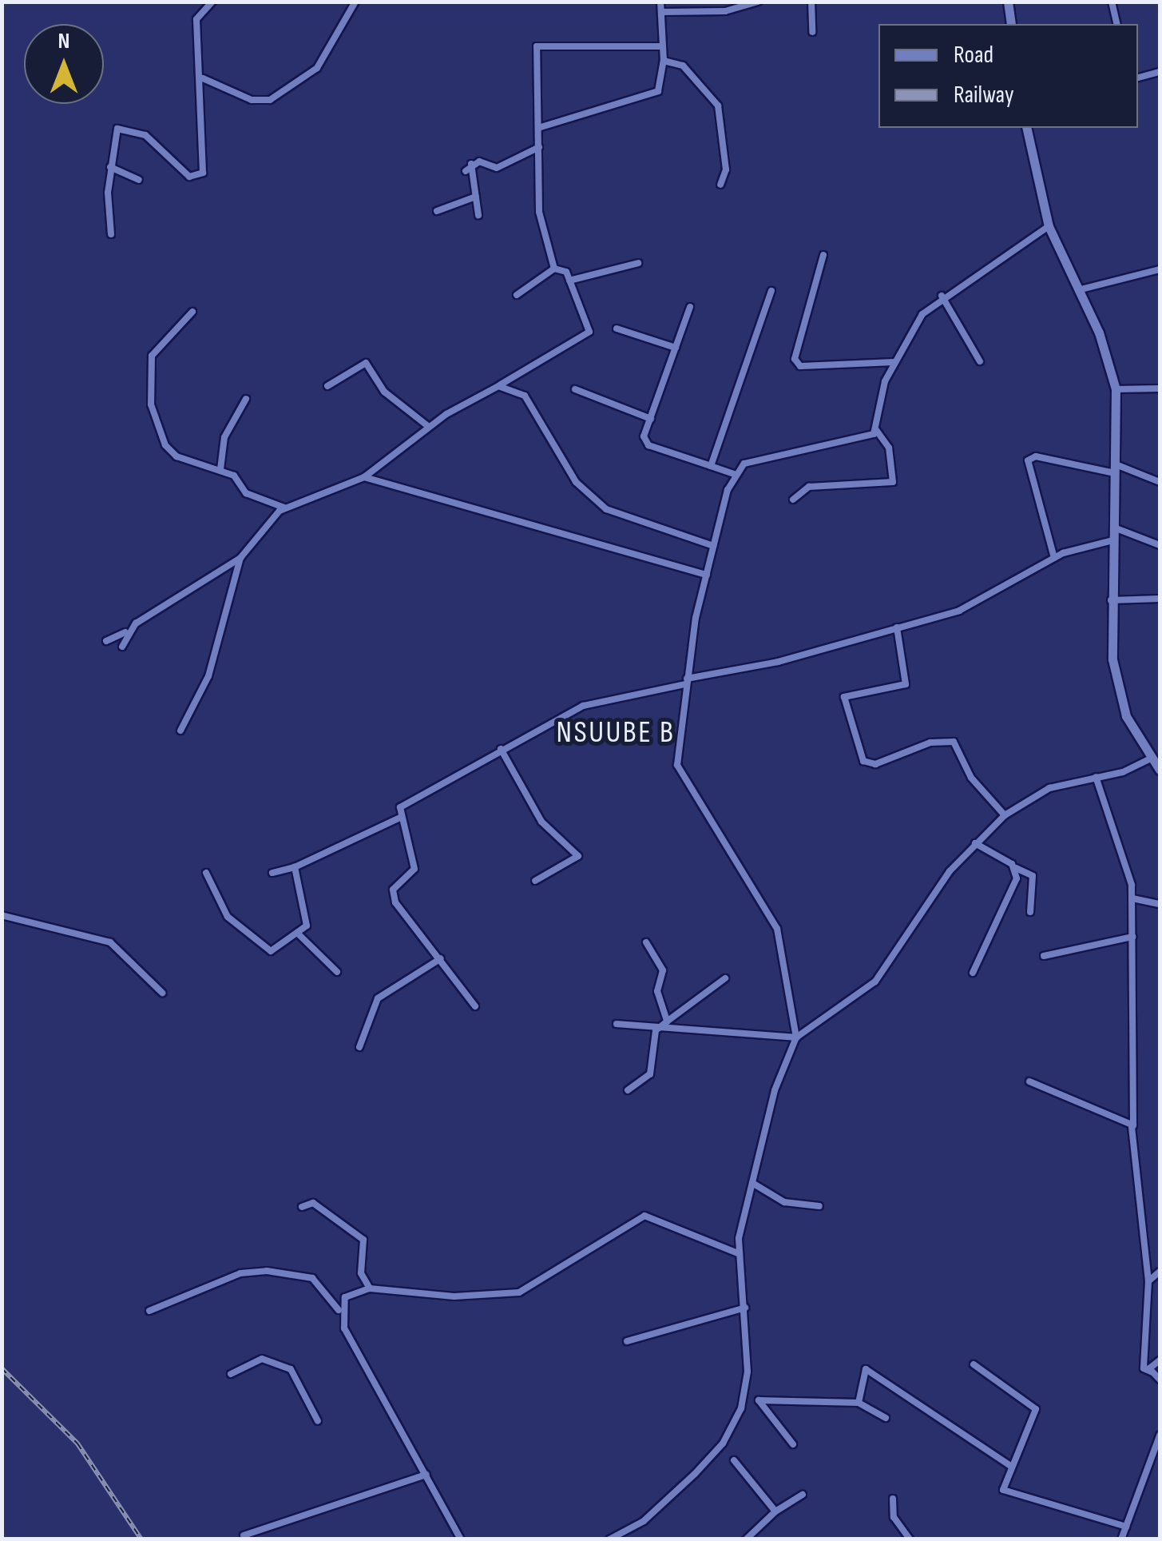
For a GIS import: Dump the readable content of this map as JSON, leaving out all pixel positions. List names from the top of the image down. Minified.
{"districts":["NSUUBE B"],"legend":["Road","Railway"],"north":"top"}
